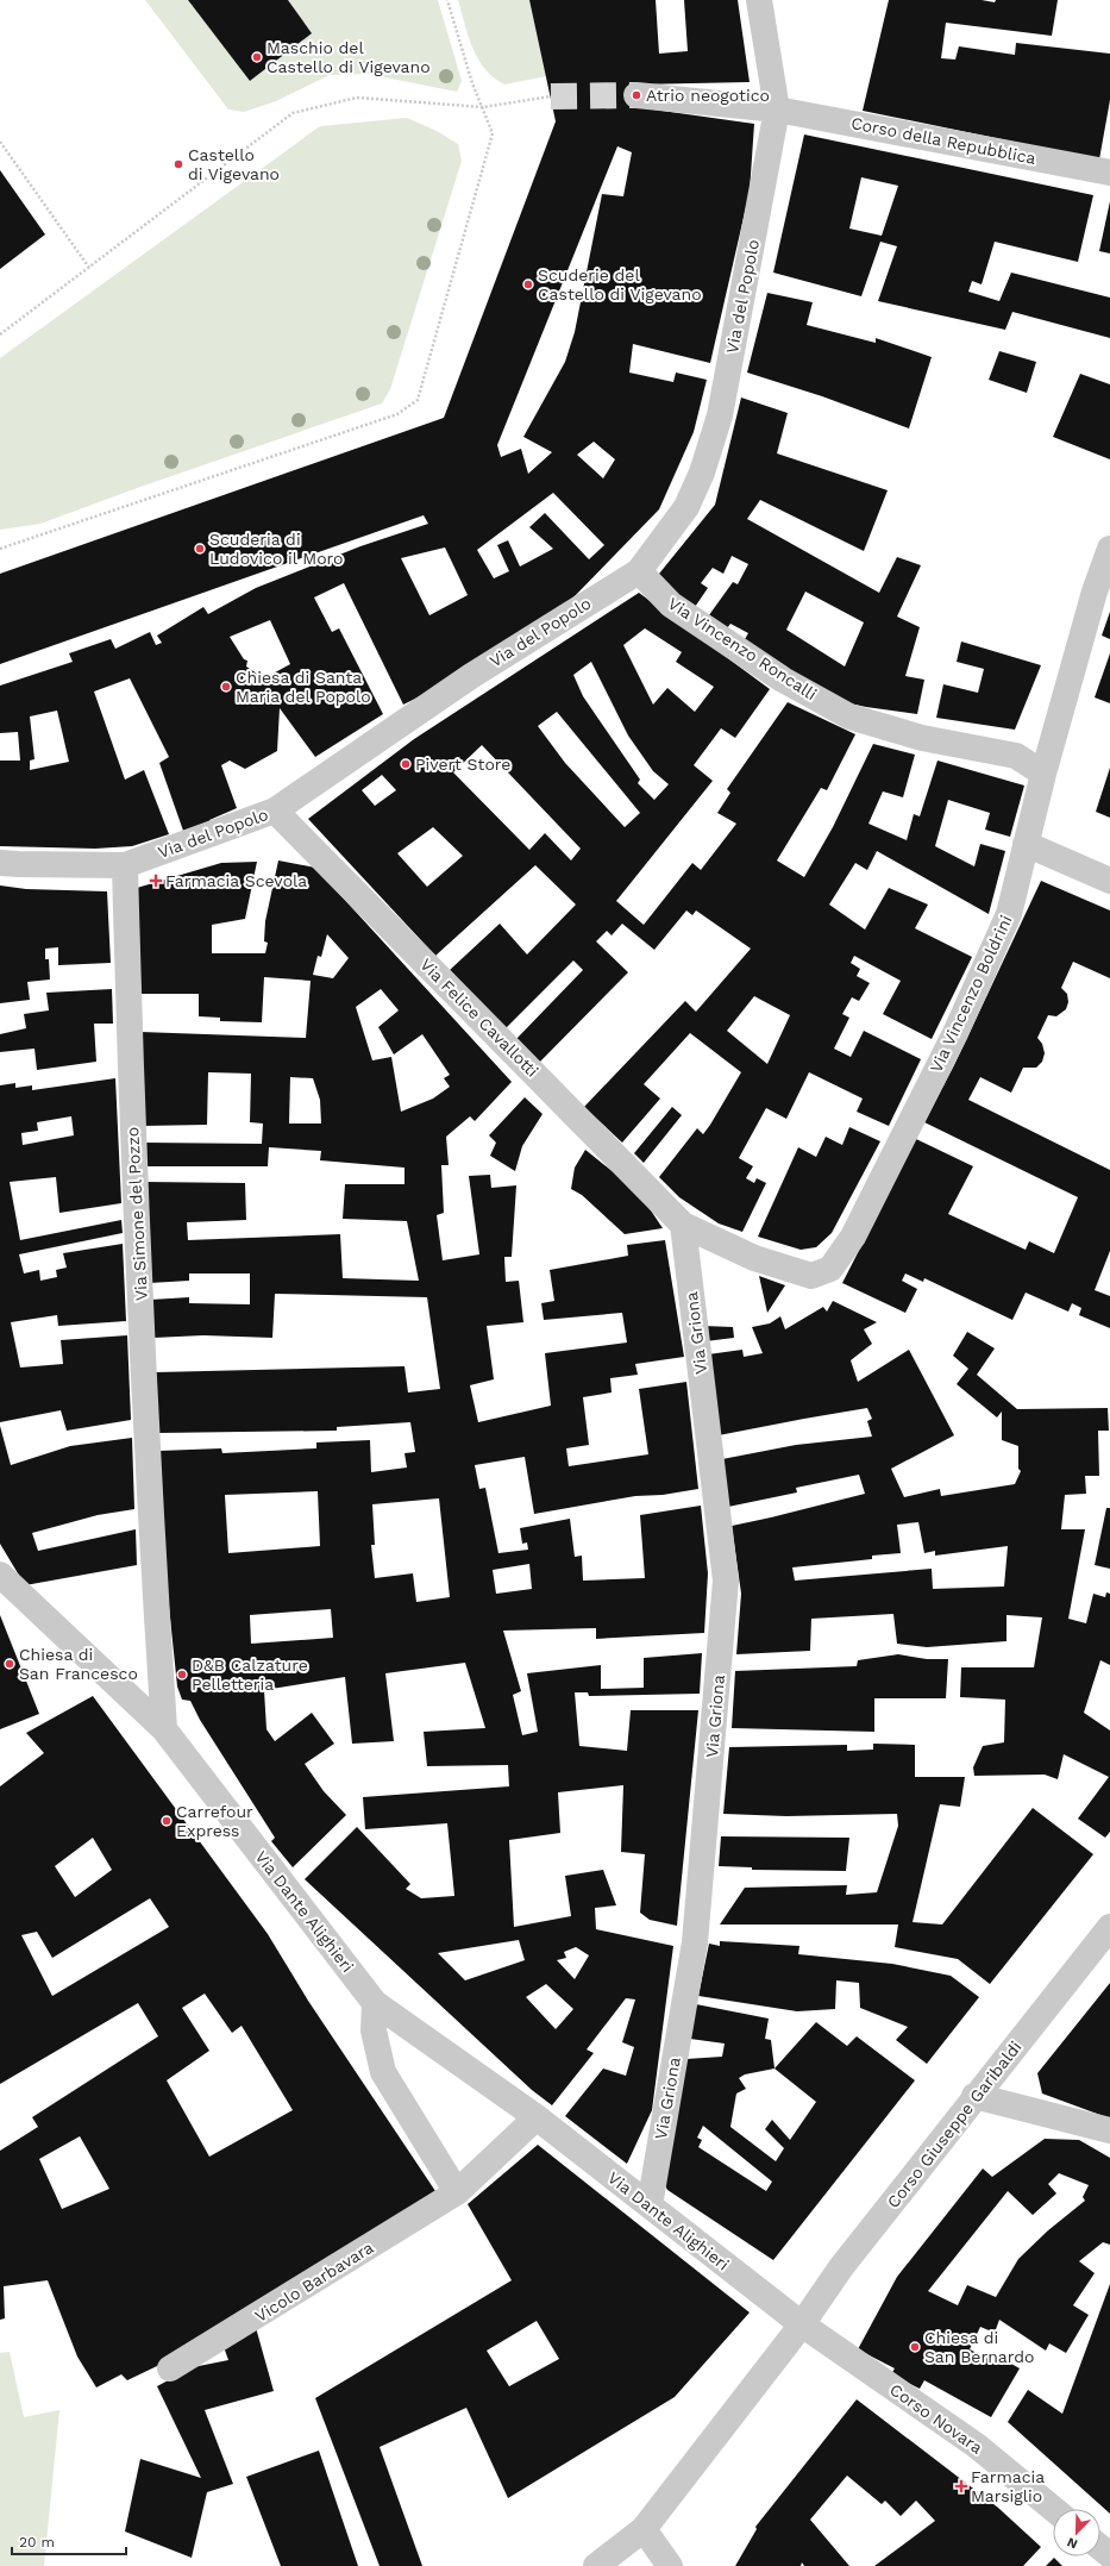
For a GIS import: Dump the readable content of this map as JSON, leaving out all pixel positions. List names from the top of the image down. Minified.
{"streets":{"street":["Corso della Repubblica","Via del Popolo","Via Vincenzo Roncalli","Via Vincenzo Boldrini","Via Felice Cavallotti","Via Simone del Pozzo","Via Griona","Via Dante Alighieri","Corso Giuseppe Garibaldi","Vicolo Barbavara","Corso Novara"]},"crossings":[["Corso della Repubblica","Via del Popolo"],["Via del Popolo","Via Vincenzo Roncalli"],["Via del Popolo","Via Felice Cavallotti"],["Via del Popolo","Via Simone del Pozzo"],["Via Vincenzo Roncalli","Via Vincenzo Boldrini"],["Via Vincenzo Boldrini","Via Felice Cavallotti"],["Via Vincenzo Boldrini","Via Griona"],["Via Felice Cavallotti","Via Griona"],["Via Simone del Pozzo","Via Dante Alighieri"],["Via Griona","Via Dante Alighieri"],["Via Dante Alighieri","Corso Giuseppe Garibaldi"],["Via Dante Alighieri","Corso Novara"],["Corso Giuseppe Garibaldi","Corso Novara"]],"places":{"other":["Maschio del Castello di Vigevano","Atrio neogotico","Castello di Vigevano","Scuderie del Castello di Vigevano","Scuderia di Ludovico il Moro","Chiesa di Santa Maria del Popolo","Pivert Store","Chiesa di San Francesco","D&B Calzature Pelletteria","Carrefour Express","Chiesa di San Bernardo"],"health":["Farmacia Scevola","Farmacia Marsiglio"]},"scale_bar":"20 m","north":"bottom left"}
